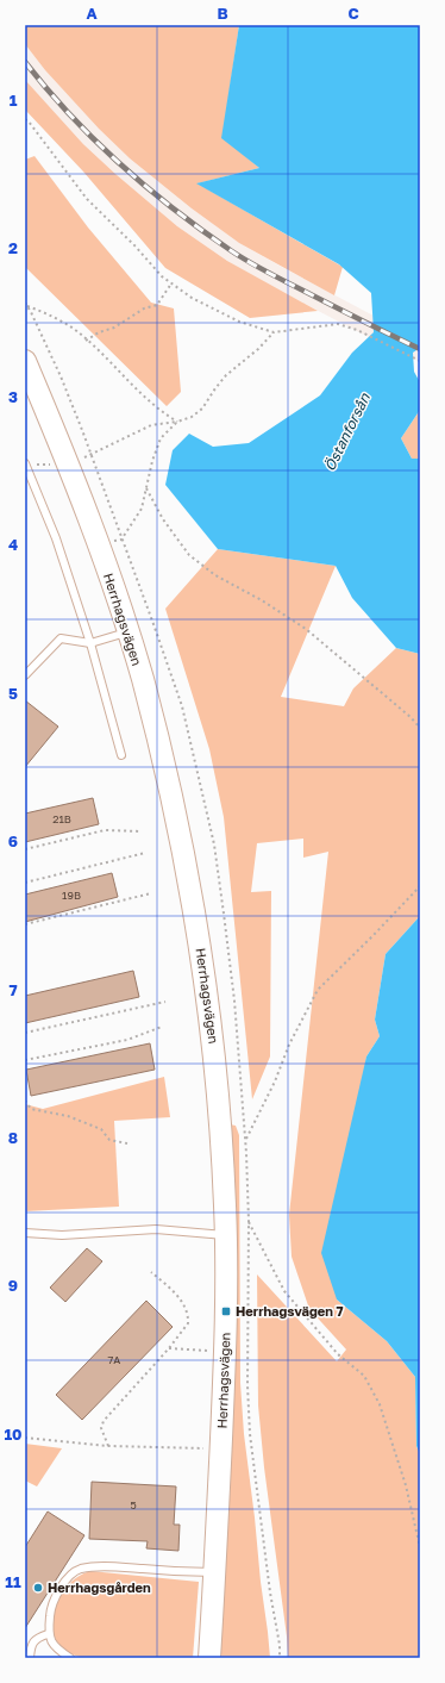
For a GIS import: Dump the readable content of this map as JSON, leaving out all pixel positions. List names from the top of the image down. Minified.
{"streets":{"street":["Herrhagsvägen"]},"water":["Östanforsån"],"places":{"transit":["Herrhagsvägen 7"],"other":["Herrhagsgården"]},"house_numbers":["21B","19B","7A","5"],"grid":{"columns":["A","B","C"],"rows":["1","2","3","4","5","6","7","8","9","10","11"]}}
